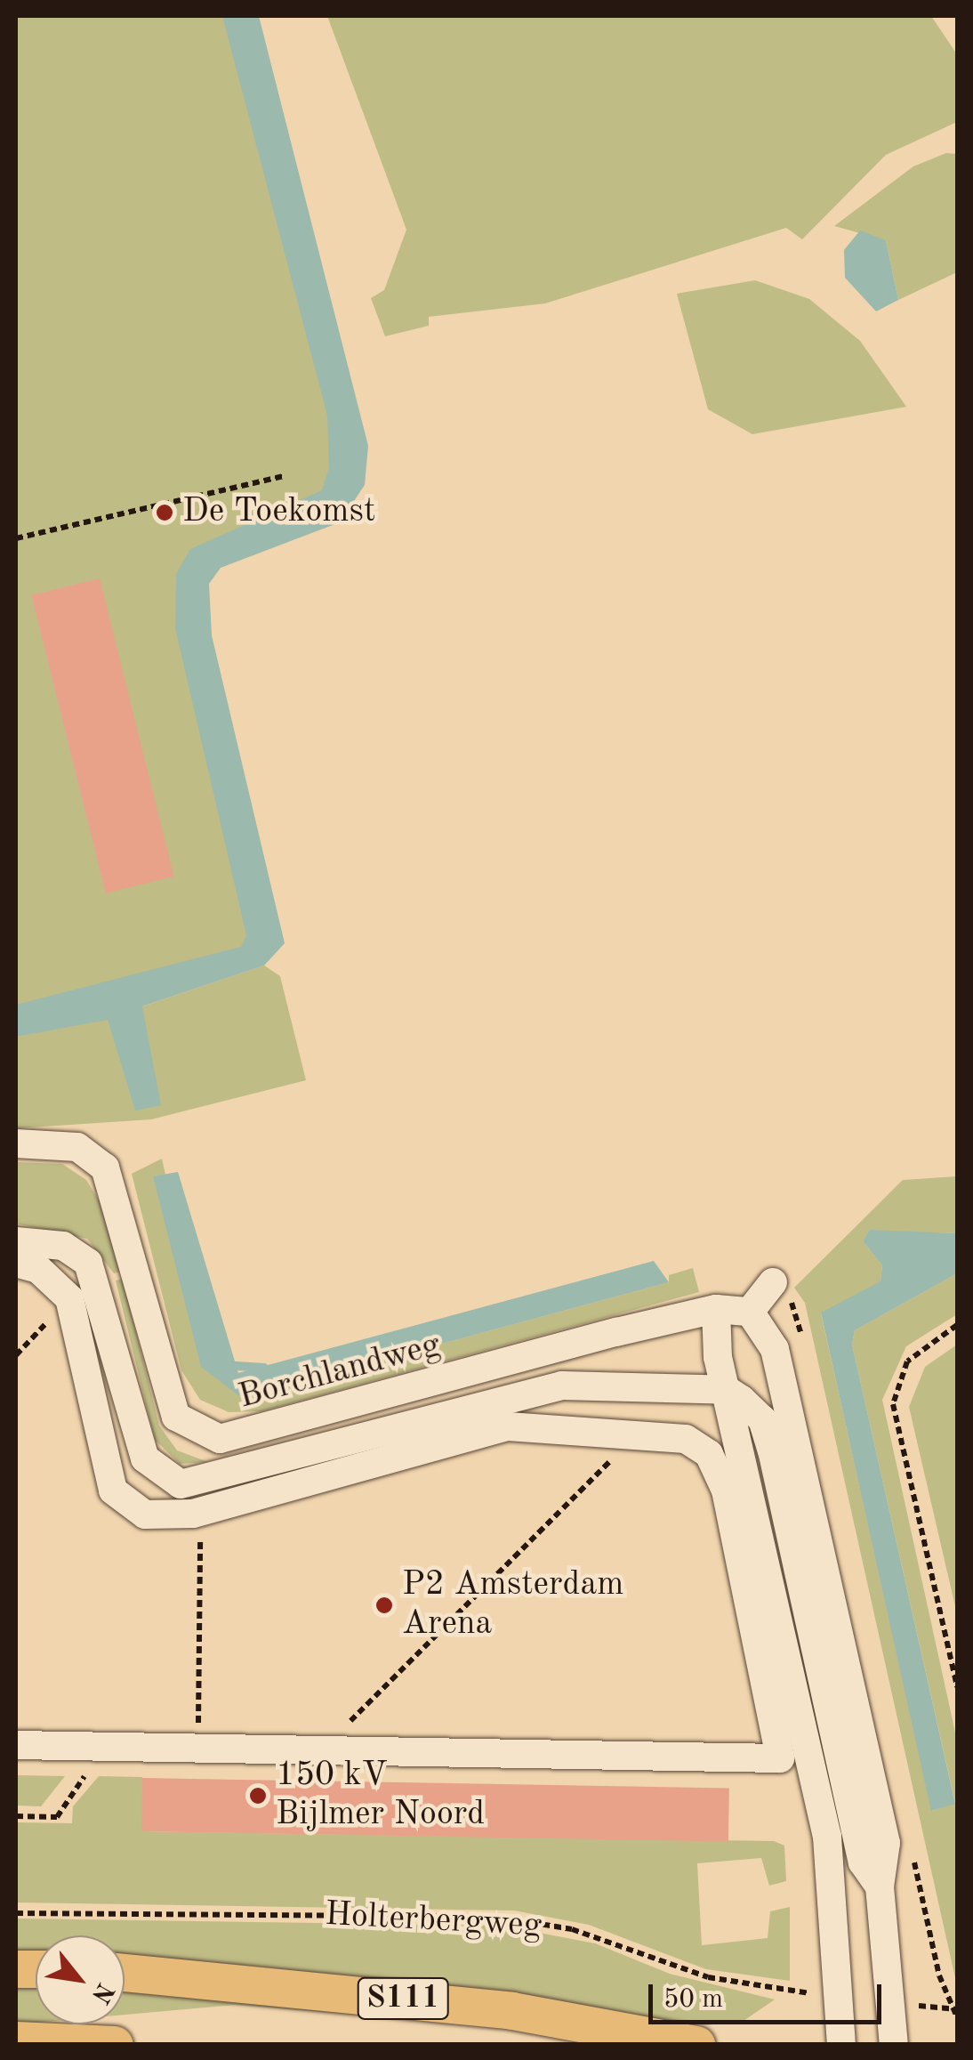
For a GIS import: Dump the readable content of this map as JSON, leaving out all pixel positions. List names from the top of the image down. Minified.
{"streets":{"main road":["S111"],"street":["Borchlandweg"],"path":["Holterbergweg"]},"places":["De Toekomst","P2 Amsterdam Arena","150 kV Bijlmer Noord"],"scale_bar":"50 m","north":"bottom right"}
